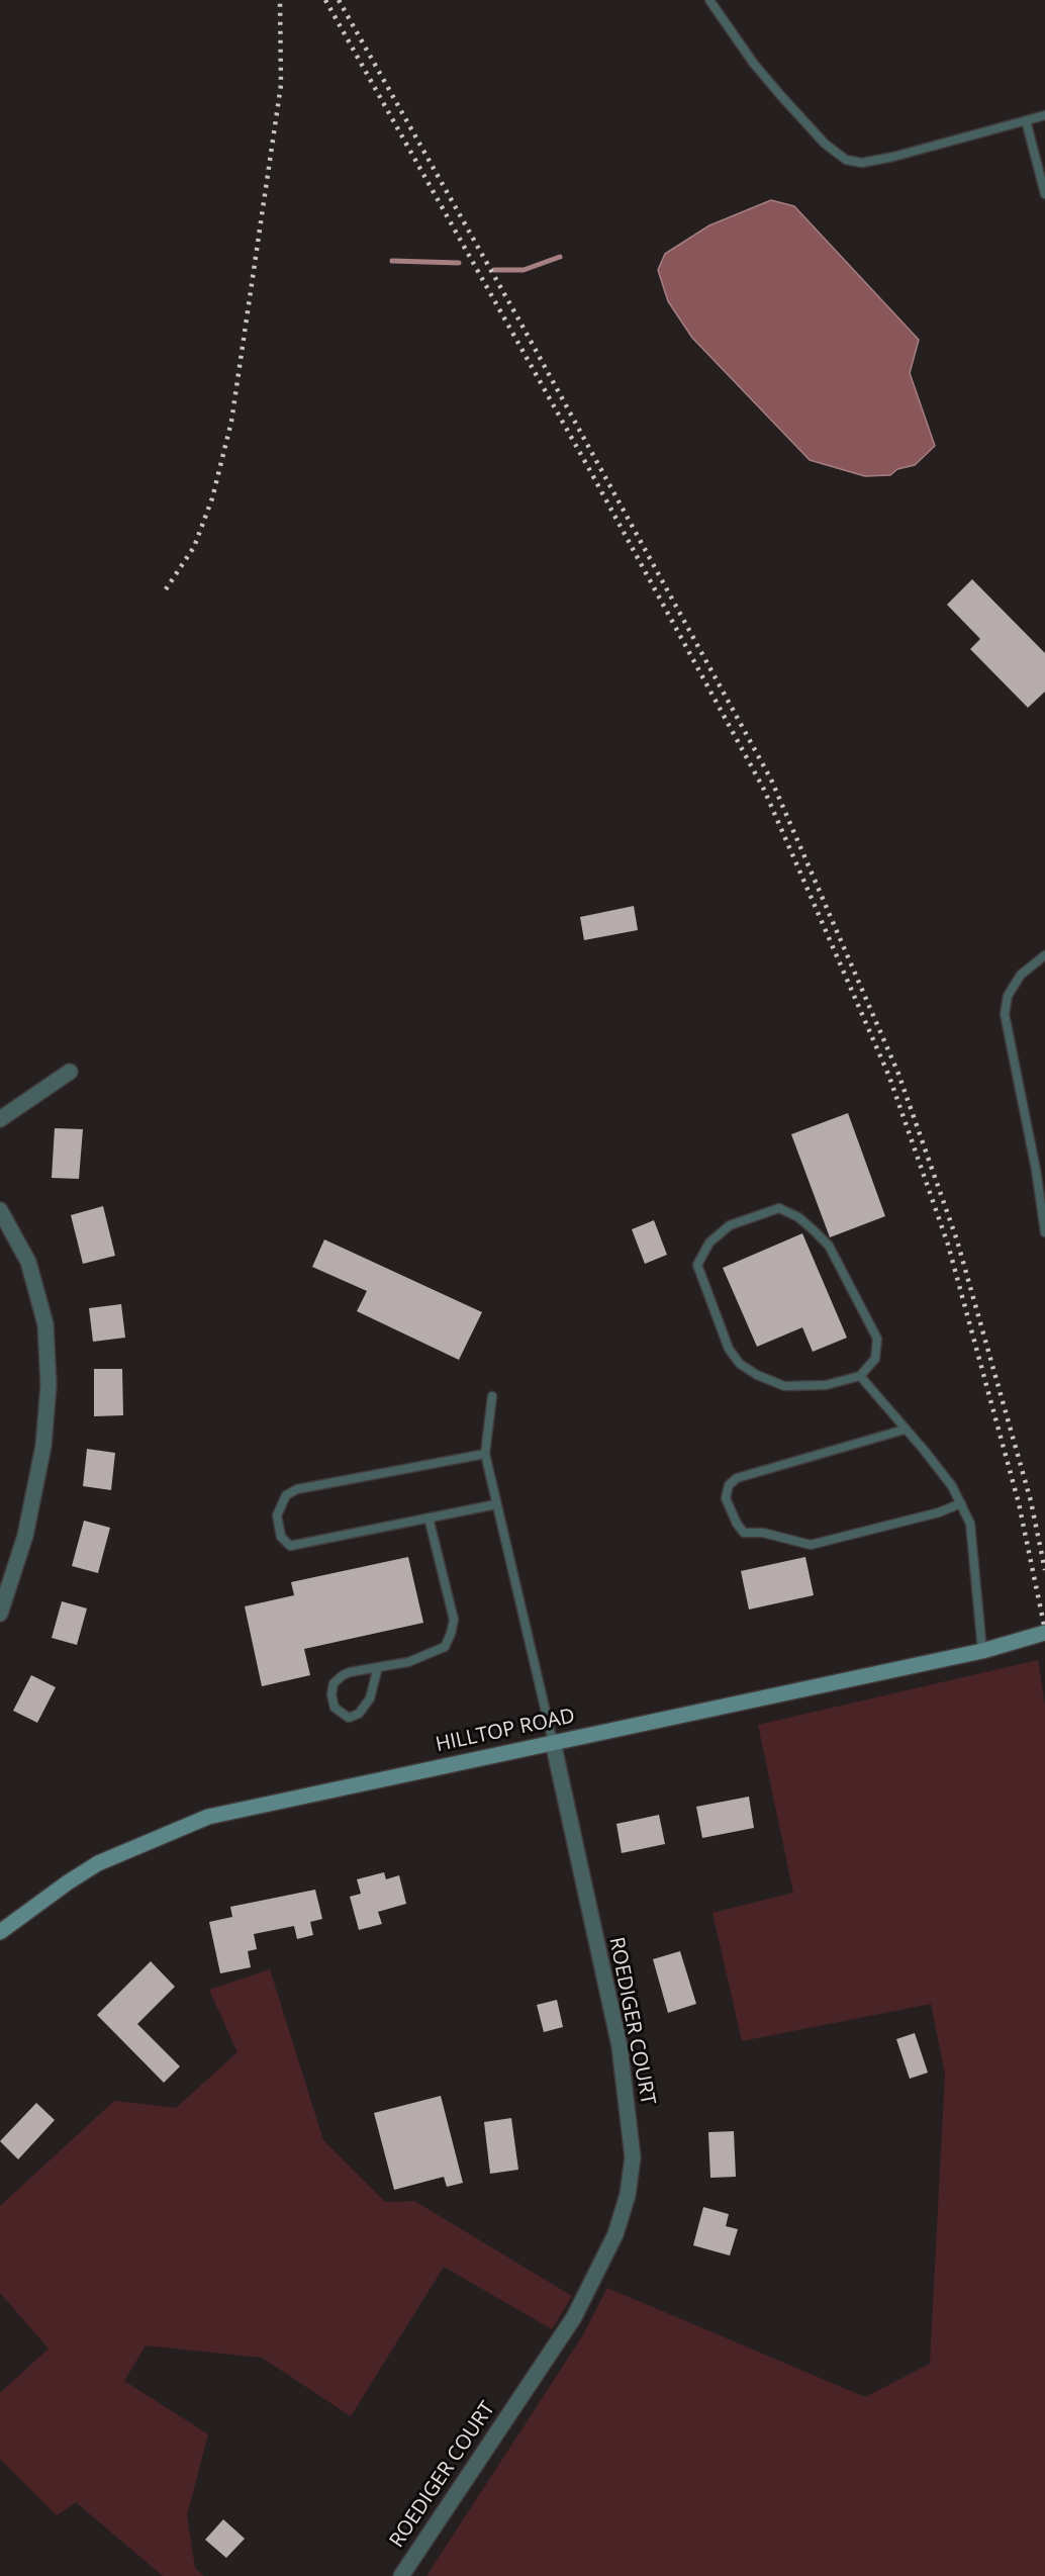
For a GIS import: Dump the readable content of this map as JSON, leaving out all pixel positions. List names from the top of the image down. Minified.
{"streets":{"main road":["HILLTOP ROAD"],"street":["ROEDIGER COURT"]},"crossings":[["HILLTOP ROAD","ROEDIGER COURT"]]}
